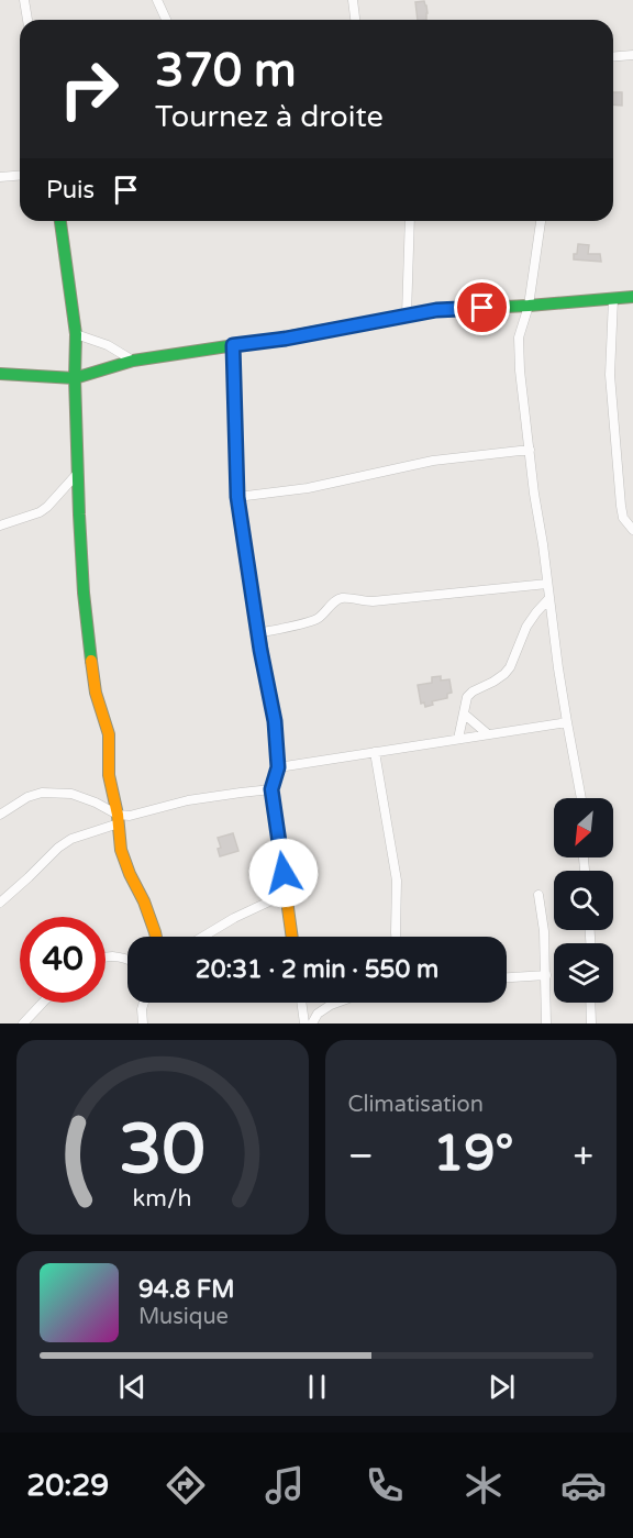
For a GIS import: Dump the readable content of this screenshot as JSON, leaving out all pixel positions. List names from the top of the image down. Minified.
{"north":"bottom left","page":{"turn":["370 m","Tournez à droite"],"then":"Puis","limit":"40","trip":"20:31 · 2 min · 550 m","tile":"Climatisation","heat":["−","19°","+"],"song":["94.8 FM","Musique"],"tabs":"20:29","gauge":["30","km/h"]}}
